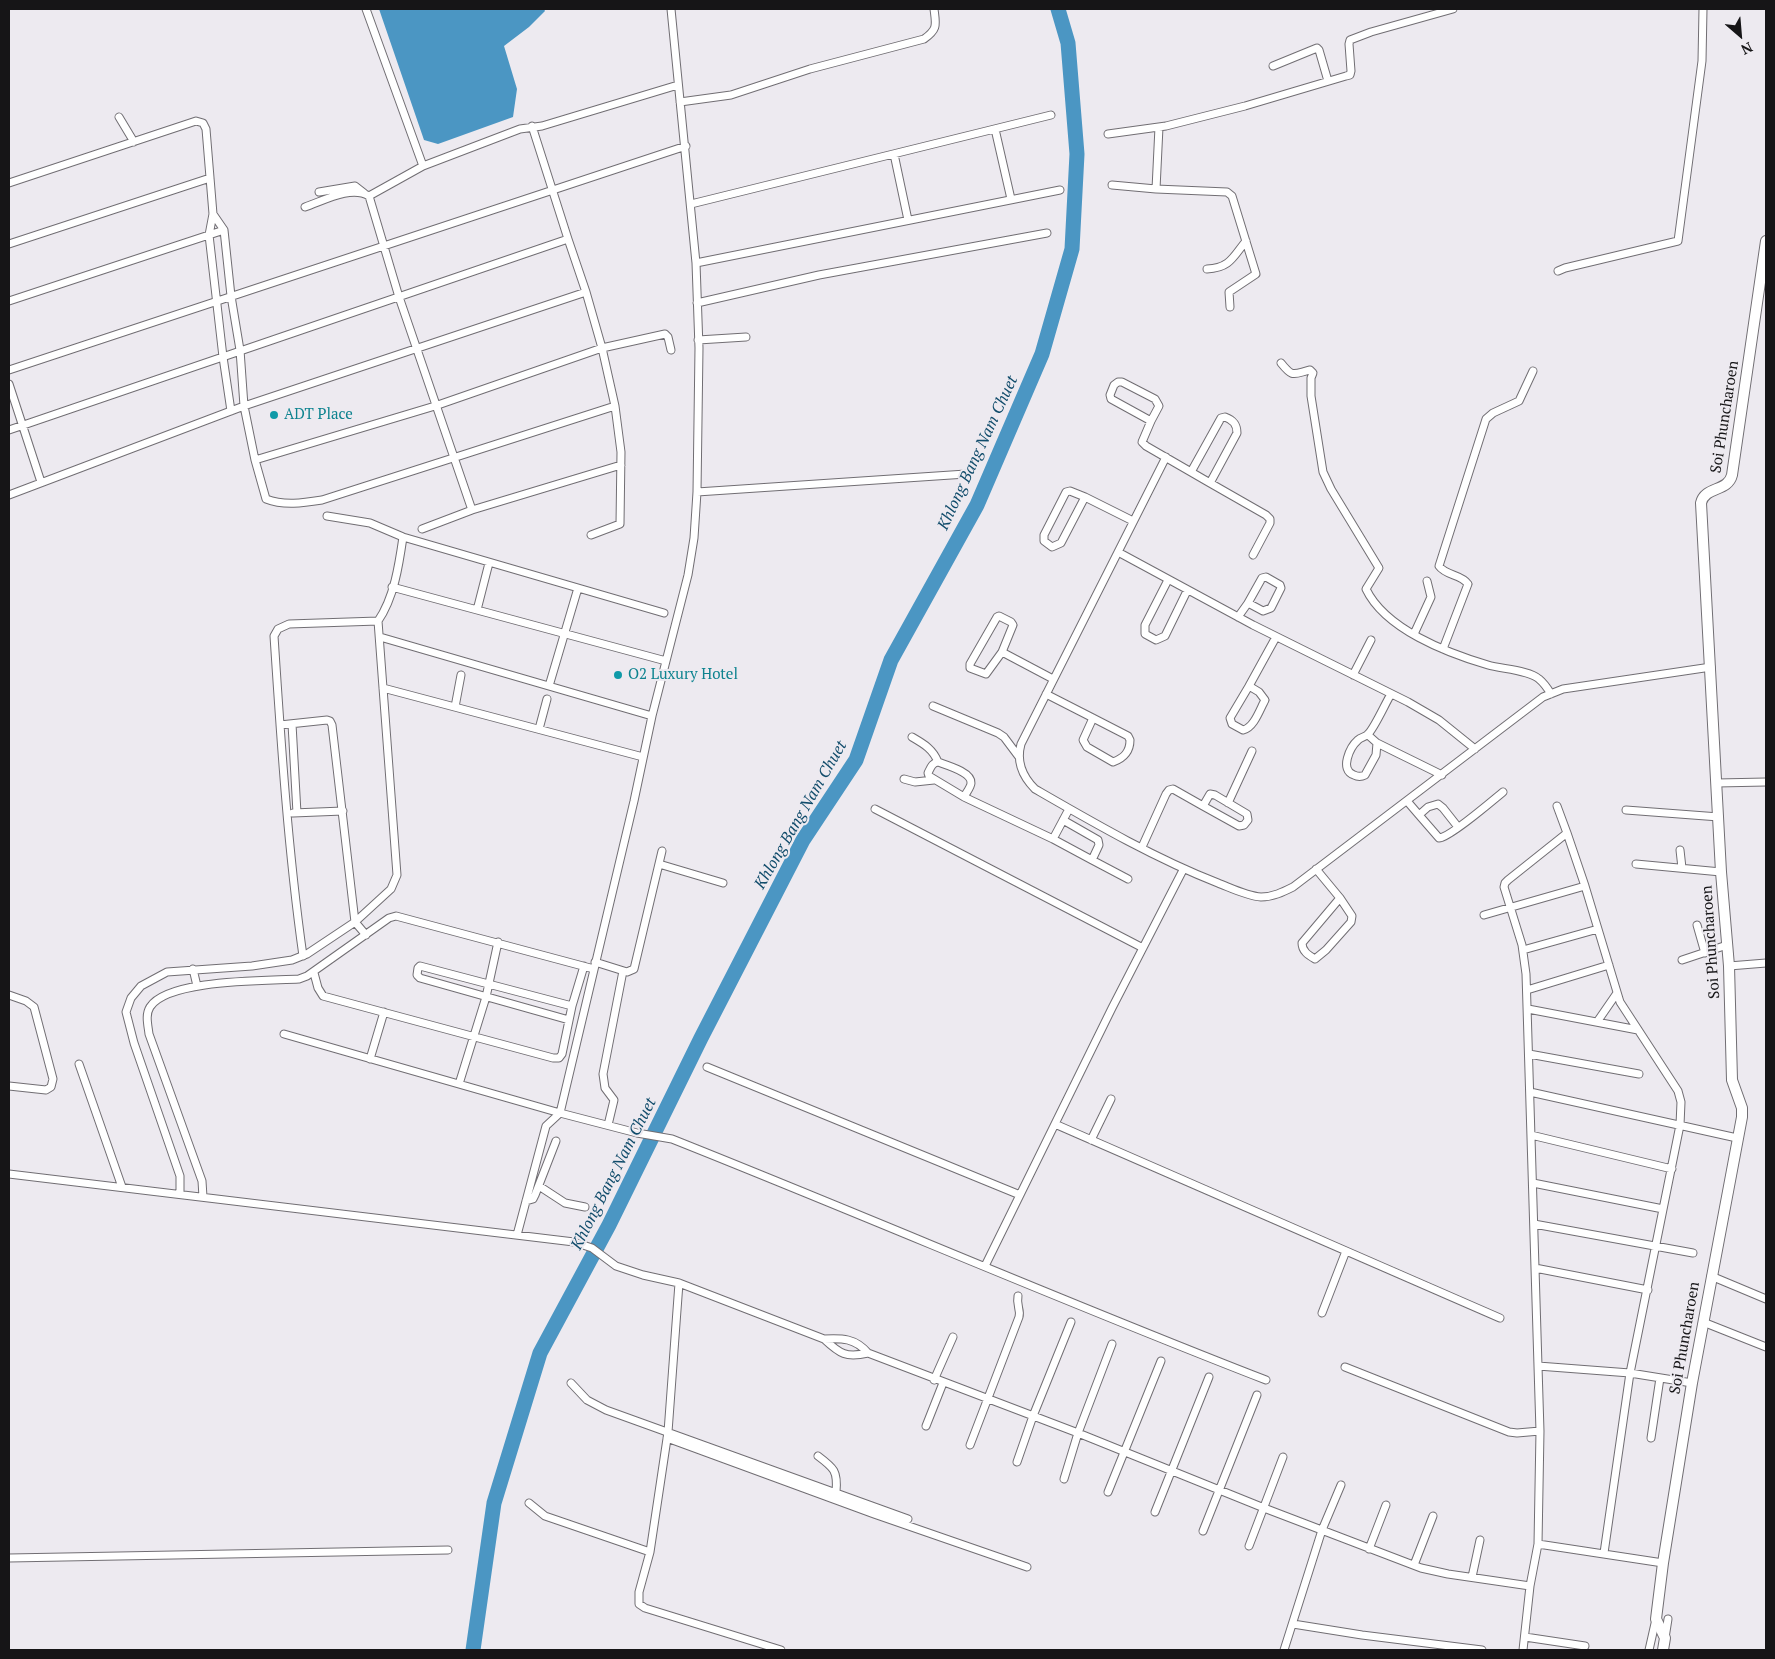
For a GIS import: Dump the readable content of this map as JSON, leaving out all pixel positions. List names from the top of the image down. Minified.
{"streets":{"street":["Soi Phuncharoen"]},"water":["Khlong Bang Nam Chuet"],"places":["ADT Place","O2 Luxury Hotel"],"north":"bottom right"}
